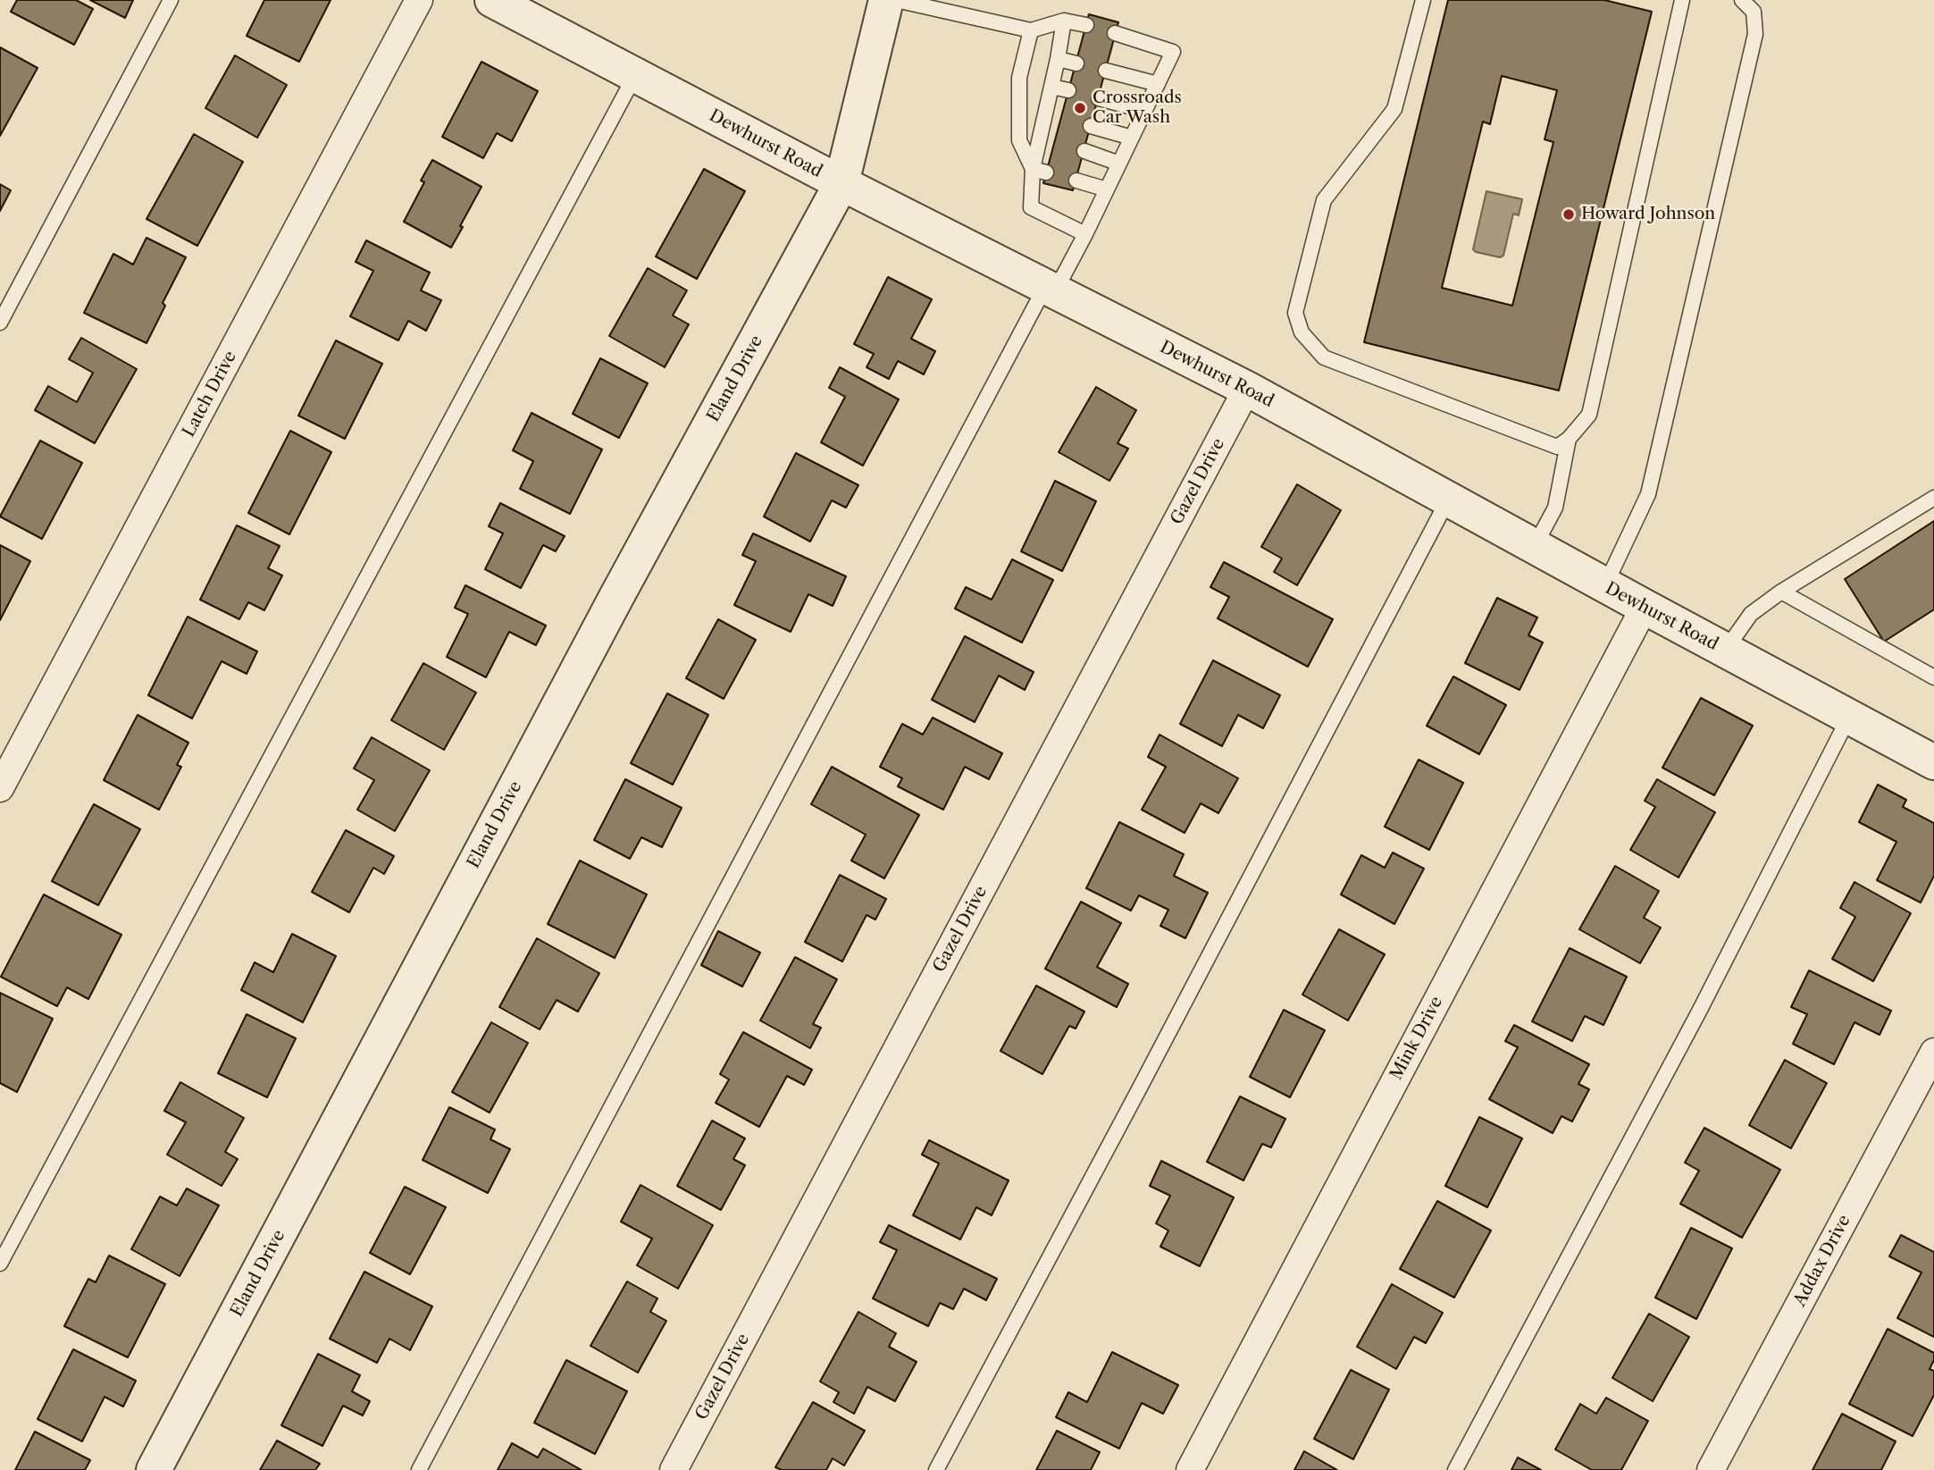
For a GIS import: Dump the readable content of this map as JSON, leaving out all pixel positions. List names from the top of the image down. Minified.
{"streets":{"street":["Dewhurst Road","Eland Drive","Latch Drive","Gazel Drive","Mink Drive","Addax Drive"]},"crossings":[["Dewhurst Road","Eland Drive"],["Dewhurst Road","Gazel Drive"],["Dewhurst Road","Mink Drive"]],"places":["Crossroads Car Wash","Howard Johnson"]}
